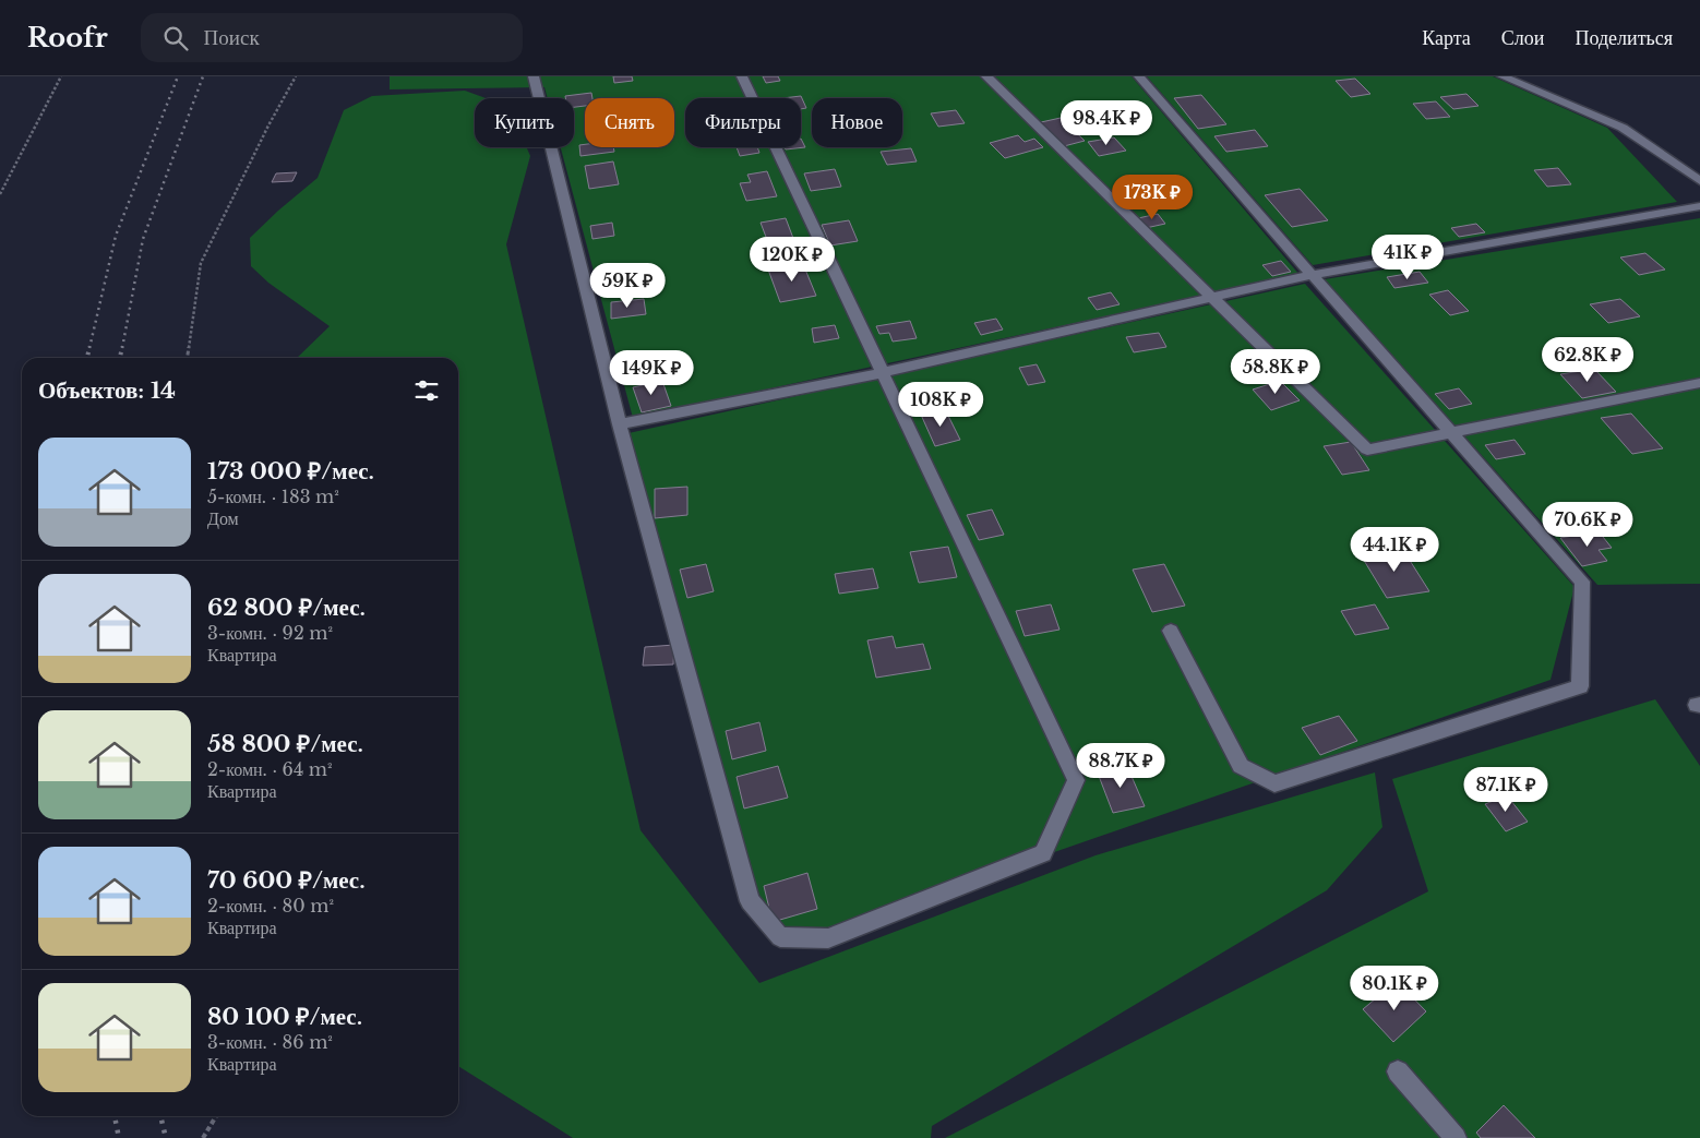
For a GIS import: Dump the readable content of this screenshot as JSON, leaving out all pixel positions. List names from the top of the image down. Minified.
{"page":{"header":"Roofr","search":"Поиск","nav":["Карта","Слои","Поделиться"],"chip":["Купить","Снять","Фильтры","Новое"],"price":["98.4K ₽","173K ₽","41K ₽","120K ₽","59K ₽","62.8K ₽","58.8K ₽","149K ₽","108K ₽","70.6K ₽","44.1K ₽","88.7K ₽","87.1K ₽","80.1K ₽"],"heading":"Объектов: 14","list":[{"name":"173 000 ₽/мес.","note":"5-комн. · 183 m² · Дом"},{"name":"62 800 ₽/мес.","note":"3-комн. · 92 m² · Квартира"},{"name":"58 800 ₽/мес.","note":"2-комн. · 64 m² · Квартира"},{"name":"70 600 ₽/мес.","note":"2-комн. · 80 m² · Квартира"},{"name":"80 100 ₽/мес.","note":"3-комн. · 86 m² · Квартира"}]}}
